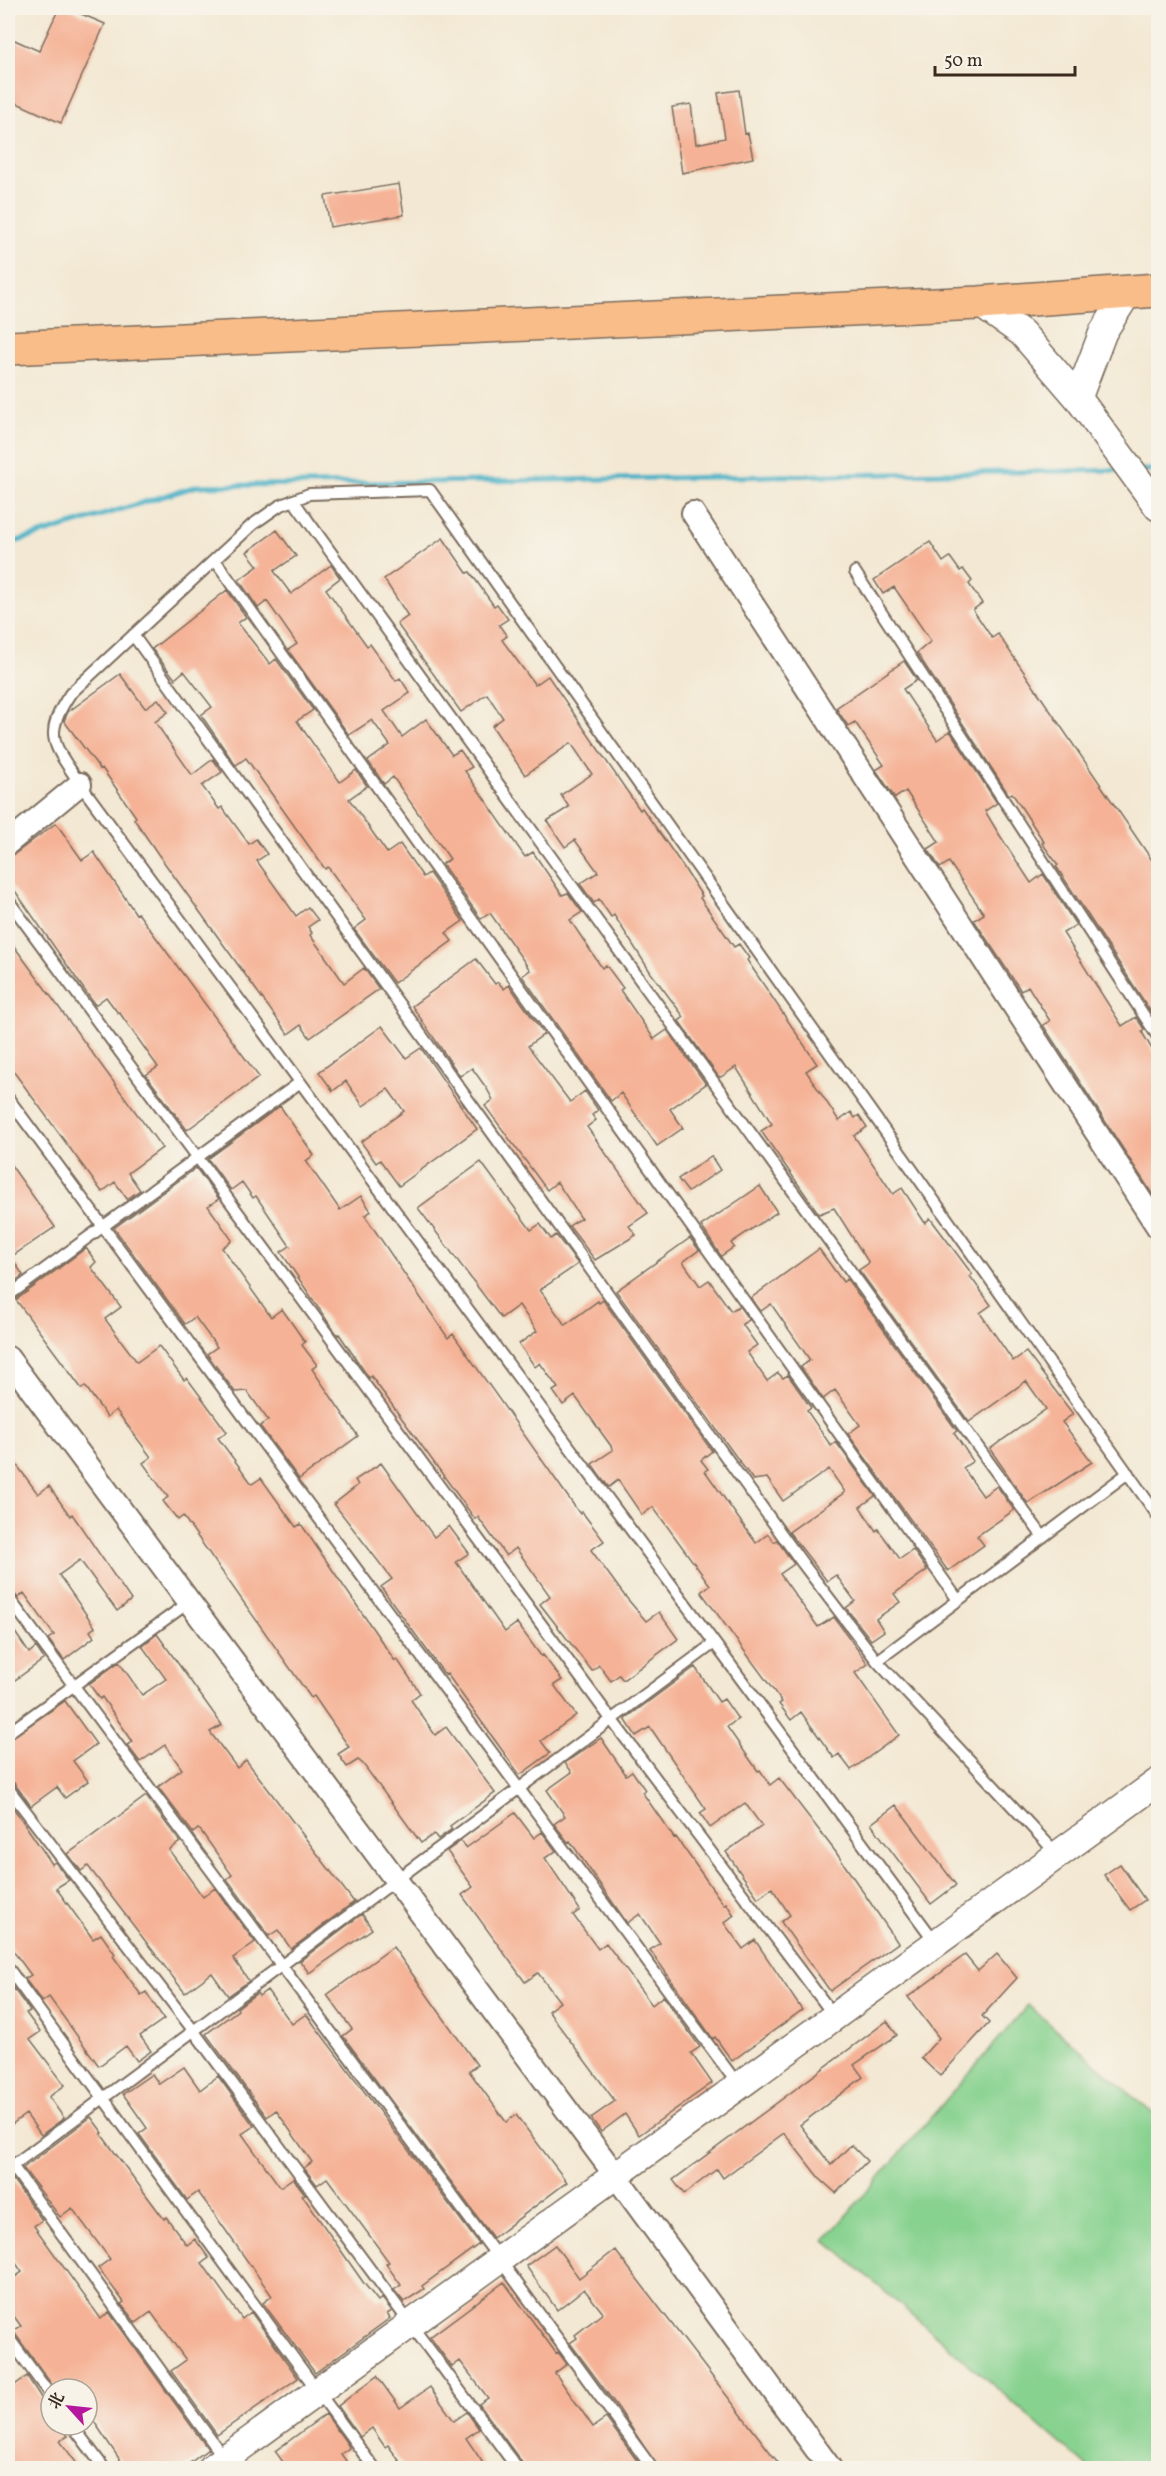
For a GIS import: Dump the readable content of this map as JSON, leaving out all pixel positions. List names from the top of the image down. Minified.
{"scale_bar":"50 m","north":"top left"}
